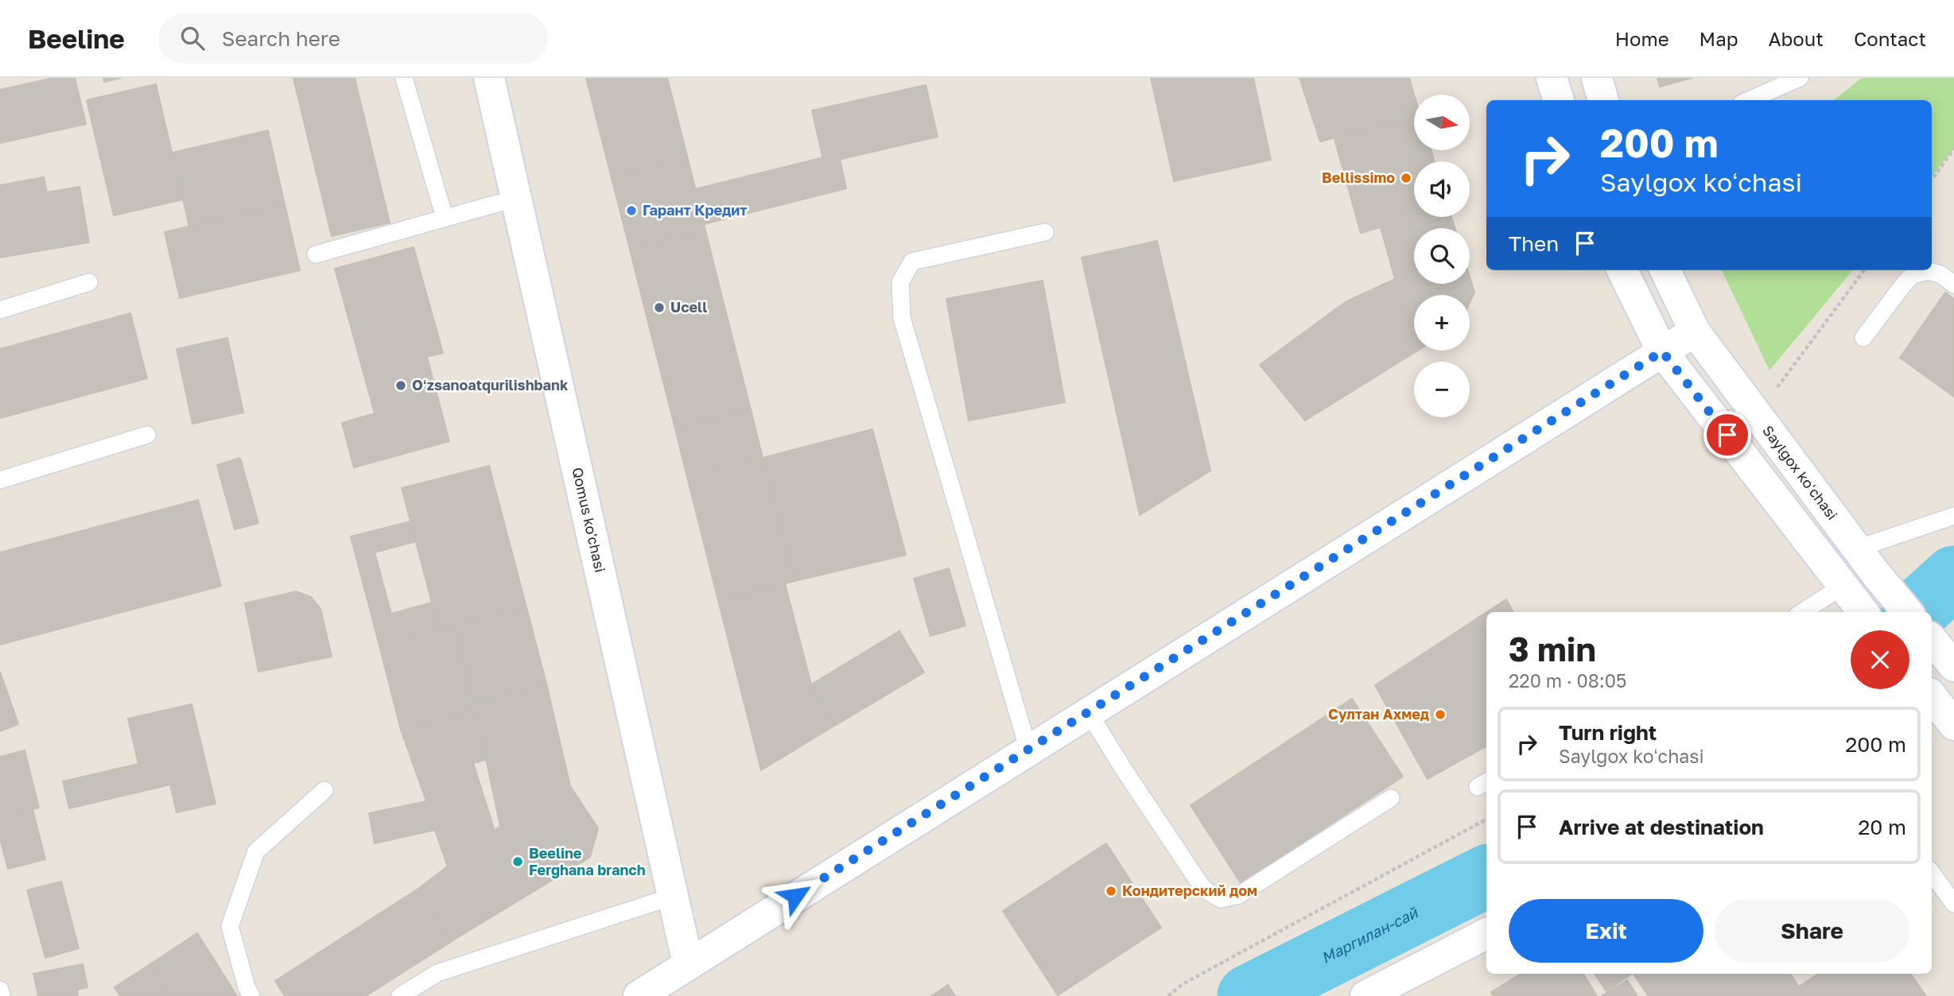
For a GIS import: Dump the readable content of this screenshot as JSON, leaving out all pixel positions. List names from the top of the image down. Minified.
{"streets":{"main road":["Saylgox koʻchasi","Qomus ko'chasi"]},"water":["Маргилан-сай"],"places":["Bellissimo","Гарант Кредит","Ucell","Oʻzsanoatqurilishbank","Султан Ахмед","Beeline Ferghana branch","Кондитерский дом"],"north":"right","page":{"header":"Beeline","search":"Search here","nav":["Home","Map","About","Contact"],"map_buttons":["+","−"],"turn":["200 m","Saylgox koʻchasi"],"then":"Then","heading":["3 min","220 m · 08:05"],"list":[{"name":"Turn right","note":"Saylgox koʻchasi","value":"200 m"},{"name":"Arrive at destination","value":"20 m"}],"buttons":["Exit","Share"]}}
